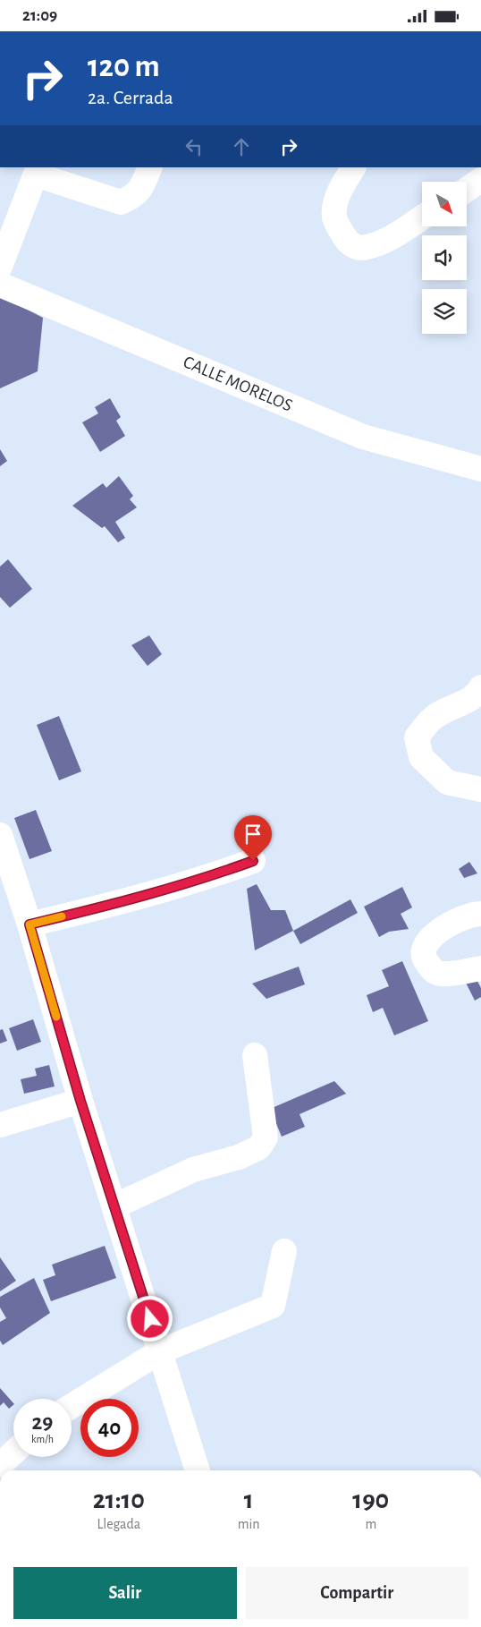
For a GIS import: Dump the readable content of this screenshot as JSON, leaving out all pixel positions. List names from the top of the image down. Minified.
{"streets":{"street":["CALLE MORELOS"]},"north":"bottom right","page":{"status":"21:09","turn":["120 m","2a. Cerrada"],"speed":"29 km/h","limit":"40","eta":["21:10","Llegada","1","min","190","m"],"buttons":["Salir","Compartir"]}}
